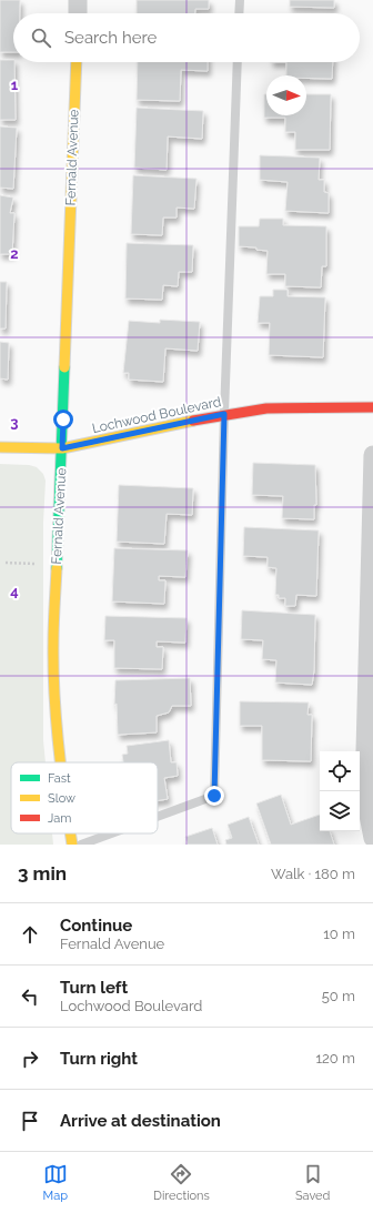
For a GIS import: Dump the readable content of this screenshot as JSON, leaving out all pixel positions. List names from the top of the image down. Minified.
{"streets":{"street":["Fernald Avenue","Lochwood Boulevard"]},"crossings":[["Fernald Avenue","Lochwood Boulevard"]],"legend":["Fast","Slow","Jam"],"north":"right","page":{"search":"Search here","heading":["3 min","Walk · 180 m"],"list":[["Continue","Fernald Avenue","10 m"],["Turn left","Lochwood Boulevard","50 m"],["Turn right","120 m"],"Arrive at destination"],"nav":["Map","Directions","Saved"]},"grid":{"rows":["1","2","3","4"]}}
